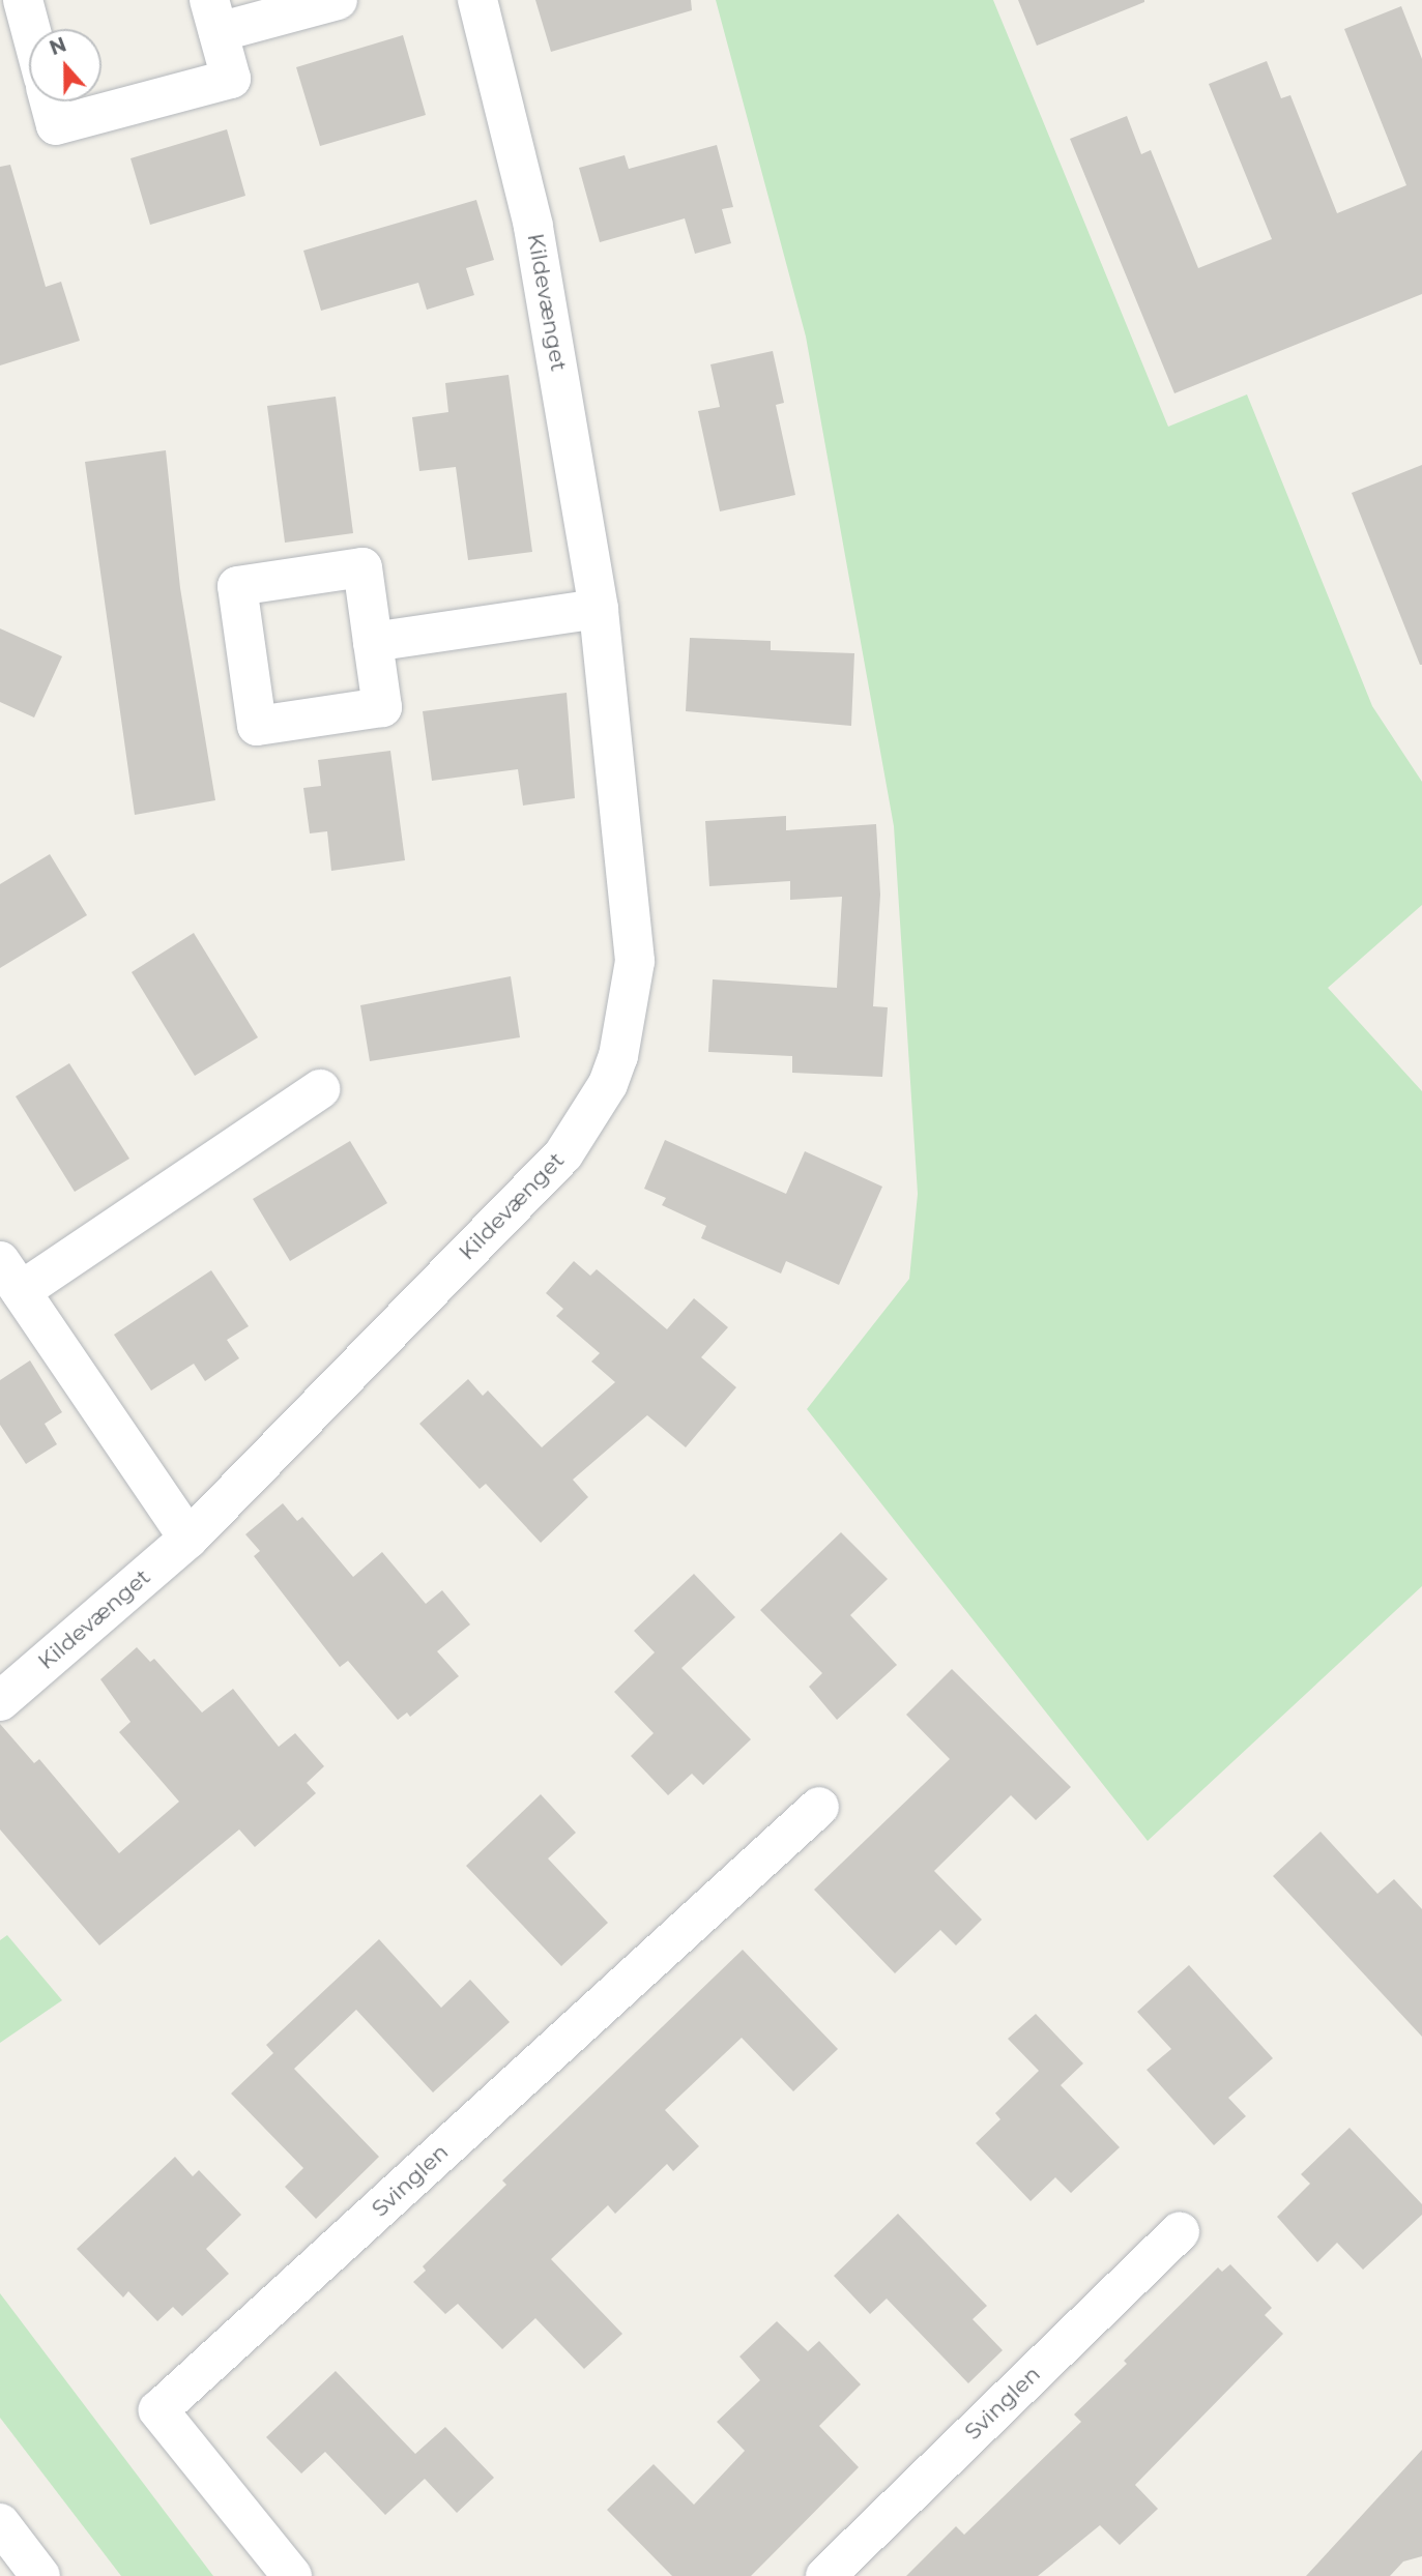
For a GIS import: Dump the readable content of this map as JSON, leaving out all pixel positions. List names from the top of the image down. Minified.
{"streets":{"street":["Kildevænget","Svinglen"]},"north":"top"}
